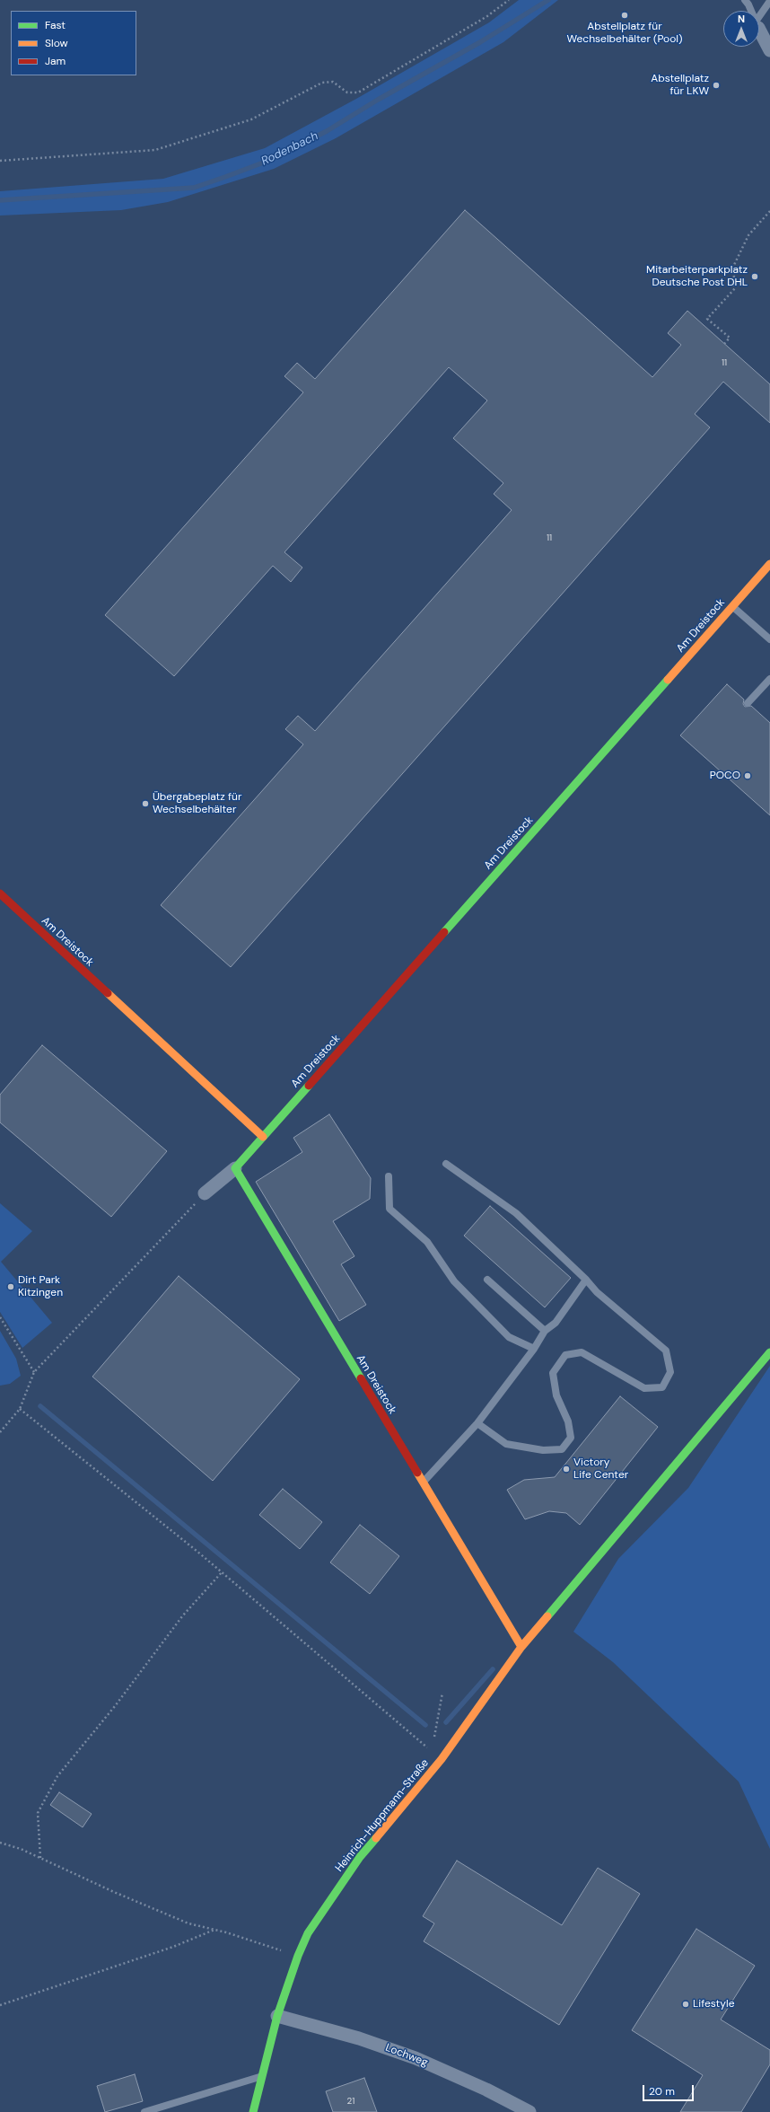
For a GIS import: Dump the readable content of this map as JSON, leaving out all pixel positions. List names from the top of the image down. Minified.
{"streets":{"street":["Am Dreistock","Heinrich-Huppmann-Straße","Lochweg"]},"crossings":[["Am Dreistock","Heinrich-Huppmann-Straße"],["Heinrich-Huppmann-Straße","Lochweg"]],"water":["Rodenbach"],"places":["Abstellplatz für Wechselbehälter (Pool)","Abstellplatz für LKW","Mitarbeiterparkplatz Deutsche Post DHL","POCO","Übergabeplatz für Wechselbehälter","Dirt Park Kitzingen","Victory Life Center","Lifestyle"],"house_numbers":["11","11","21"],"legend":["Fast","Slow","Jam"],"scale_bar":"20 m","north":"top"}
